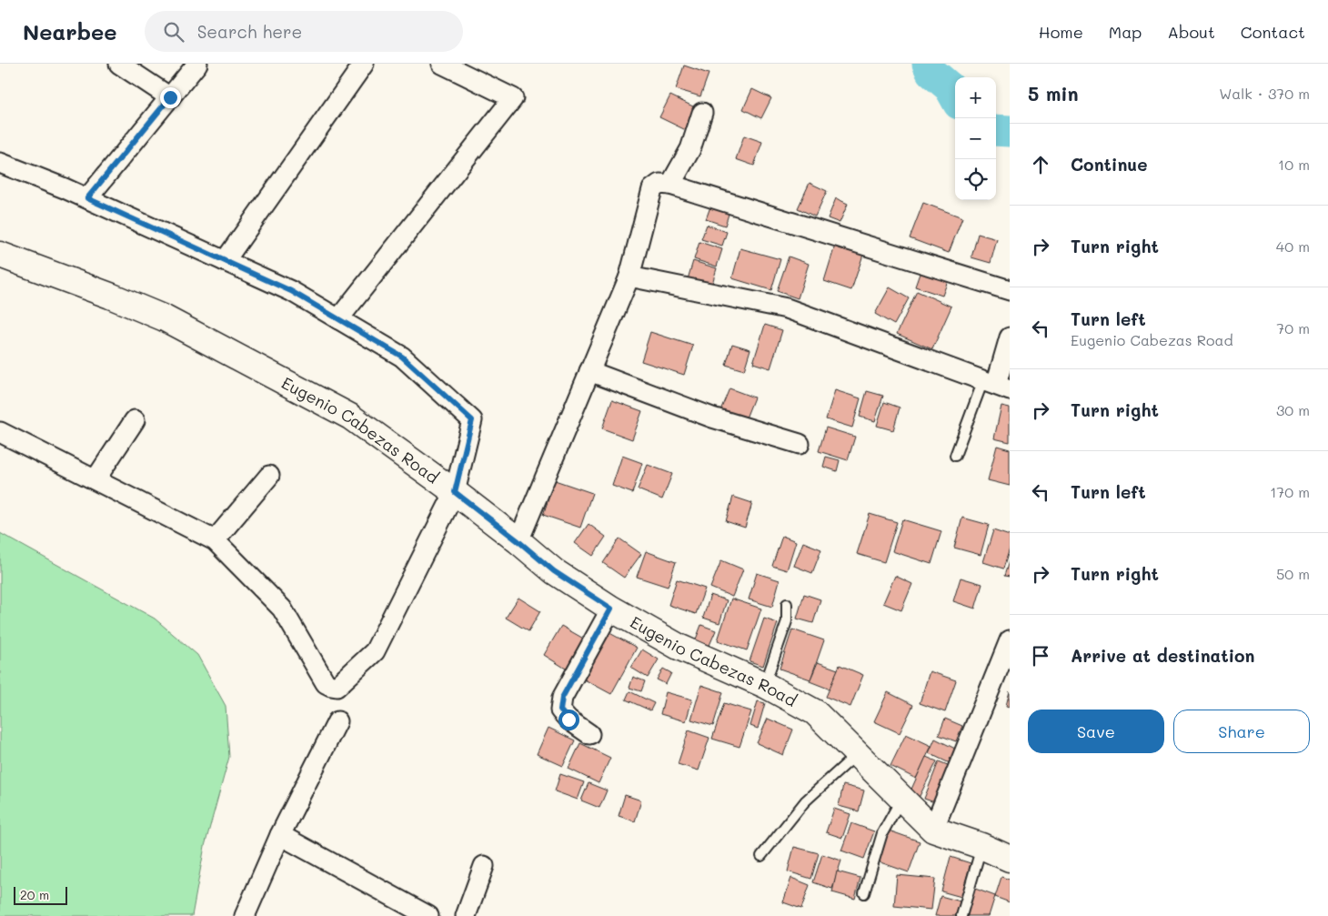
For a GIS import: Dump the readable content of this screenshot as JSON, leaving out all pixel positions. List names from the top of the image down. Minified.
{"streets":{"street":["Eugenio Cabezas Road"]},"scale_bar":"20 m","page":{"header":"Nearbee","search":"Search here","nav":["Home","Map","About","Contact"],"heading":["5 min","Walk · 370 m"],"map_buttons":["+","−"],"list":[["Continue","10 m"],["Turn right","40 m"],["Turn left","Eugenio Cabezas Road","70 m"],["Turn right","30 m"],["Turn left","170 m"],["Turn right","50 m"],"Arrive at destination"],"buttons":["Save","Share"],"scale":"20 m"}}
